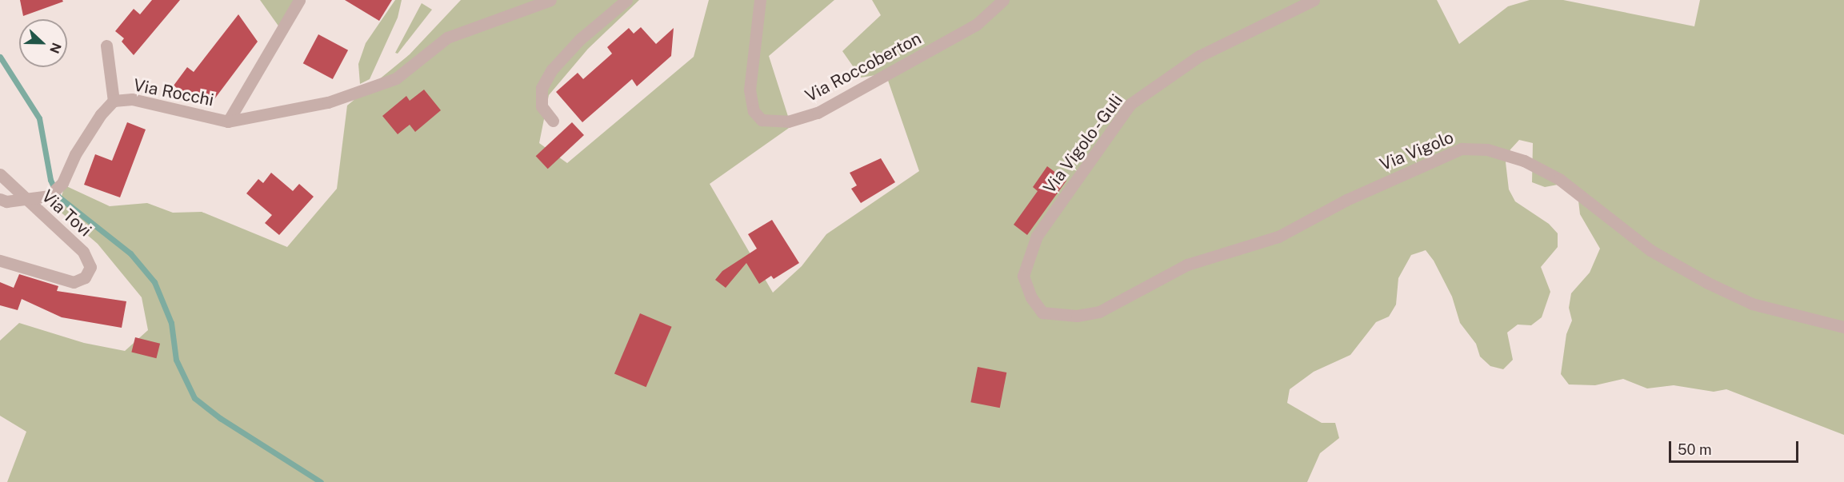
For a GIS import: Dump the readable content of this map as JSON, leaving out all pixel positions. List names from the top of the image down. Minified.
{"streets":{"street":["Via Roccoberton","Via Rocchi","Via Vigolo - Guli","Via Vigolo","Via Tovi"]},"crossings":[["Via Rocchi","Via Tovi"],["Via Vigolo - Guli","Via Vigolo"]],"scale_bar":"50 m","north":"right"}
